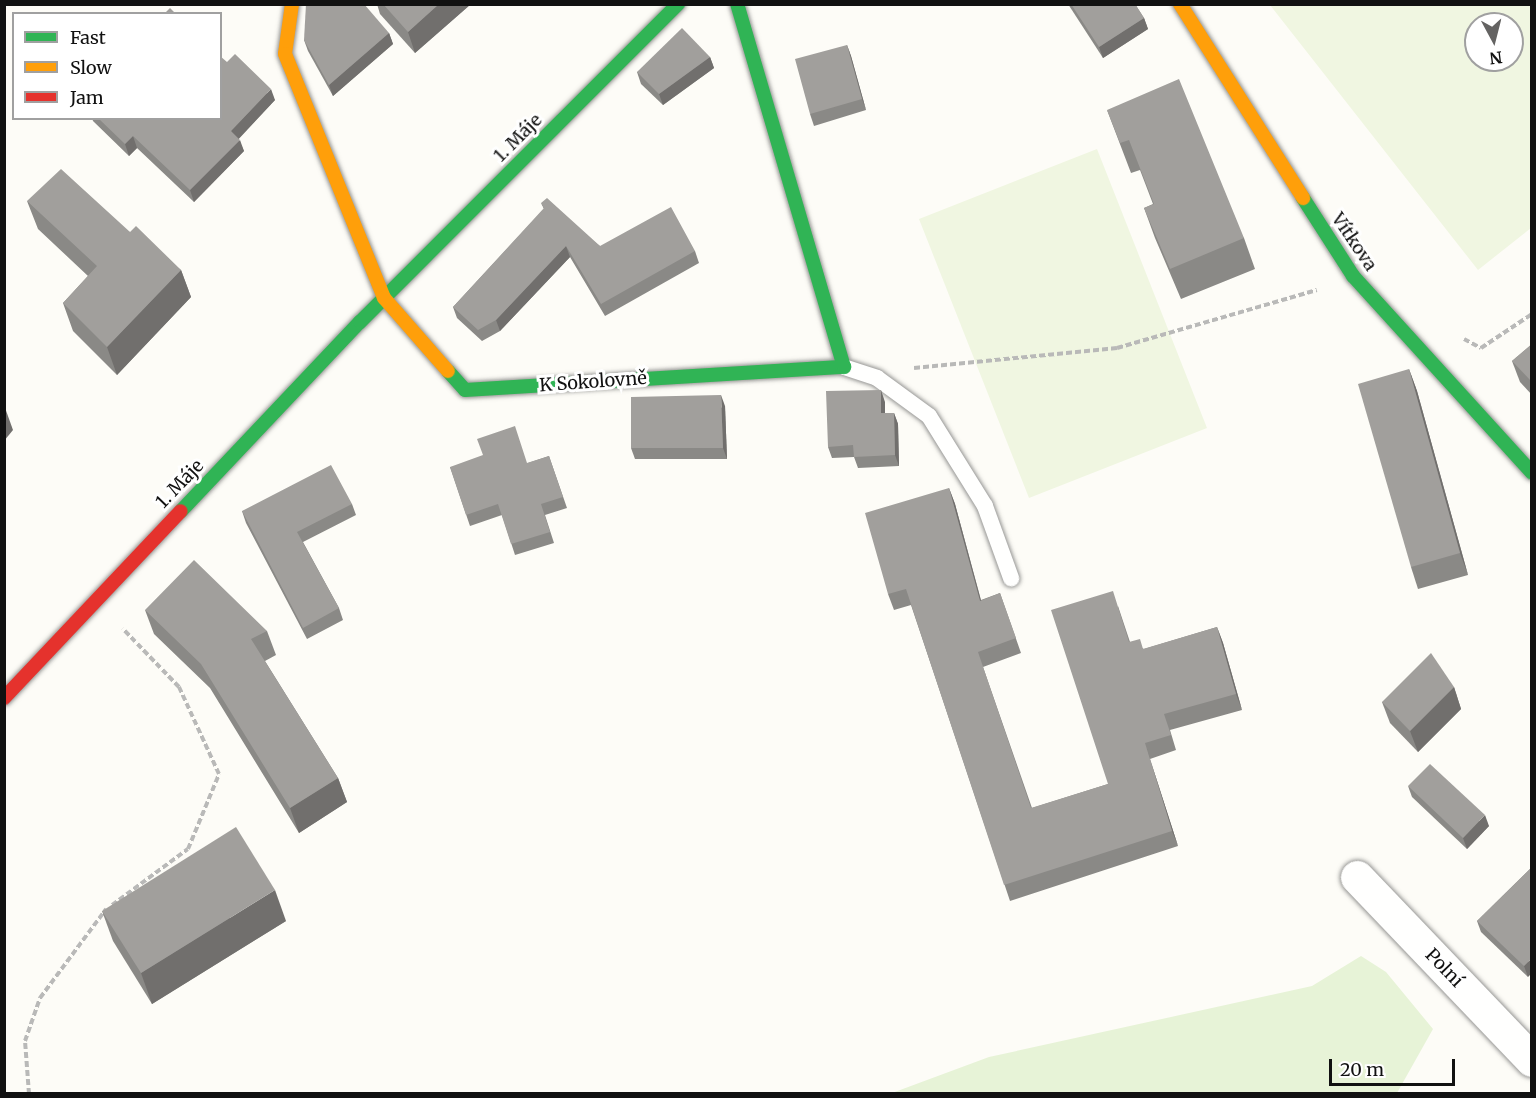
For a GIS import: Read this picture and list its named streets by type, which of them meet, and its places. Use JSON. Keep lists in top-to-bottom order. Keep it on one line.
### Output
{"streets":{"street":["1. Máje","Vítkova","K Sokolovně","Polní"]},"crossings":[["1. Máje","K Sokolovně"]],"legend":["Fast","Slow","Jam"],"scale_bar":"20 m","north":"bottom"}
